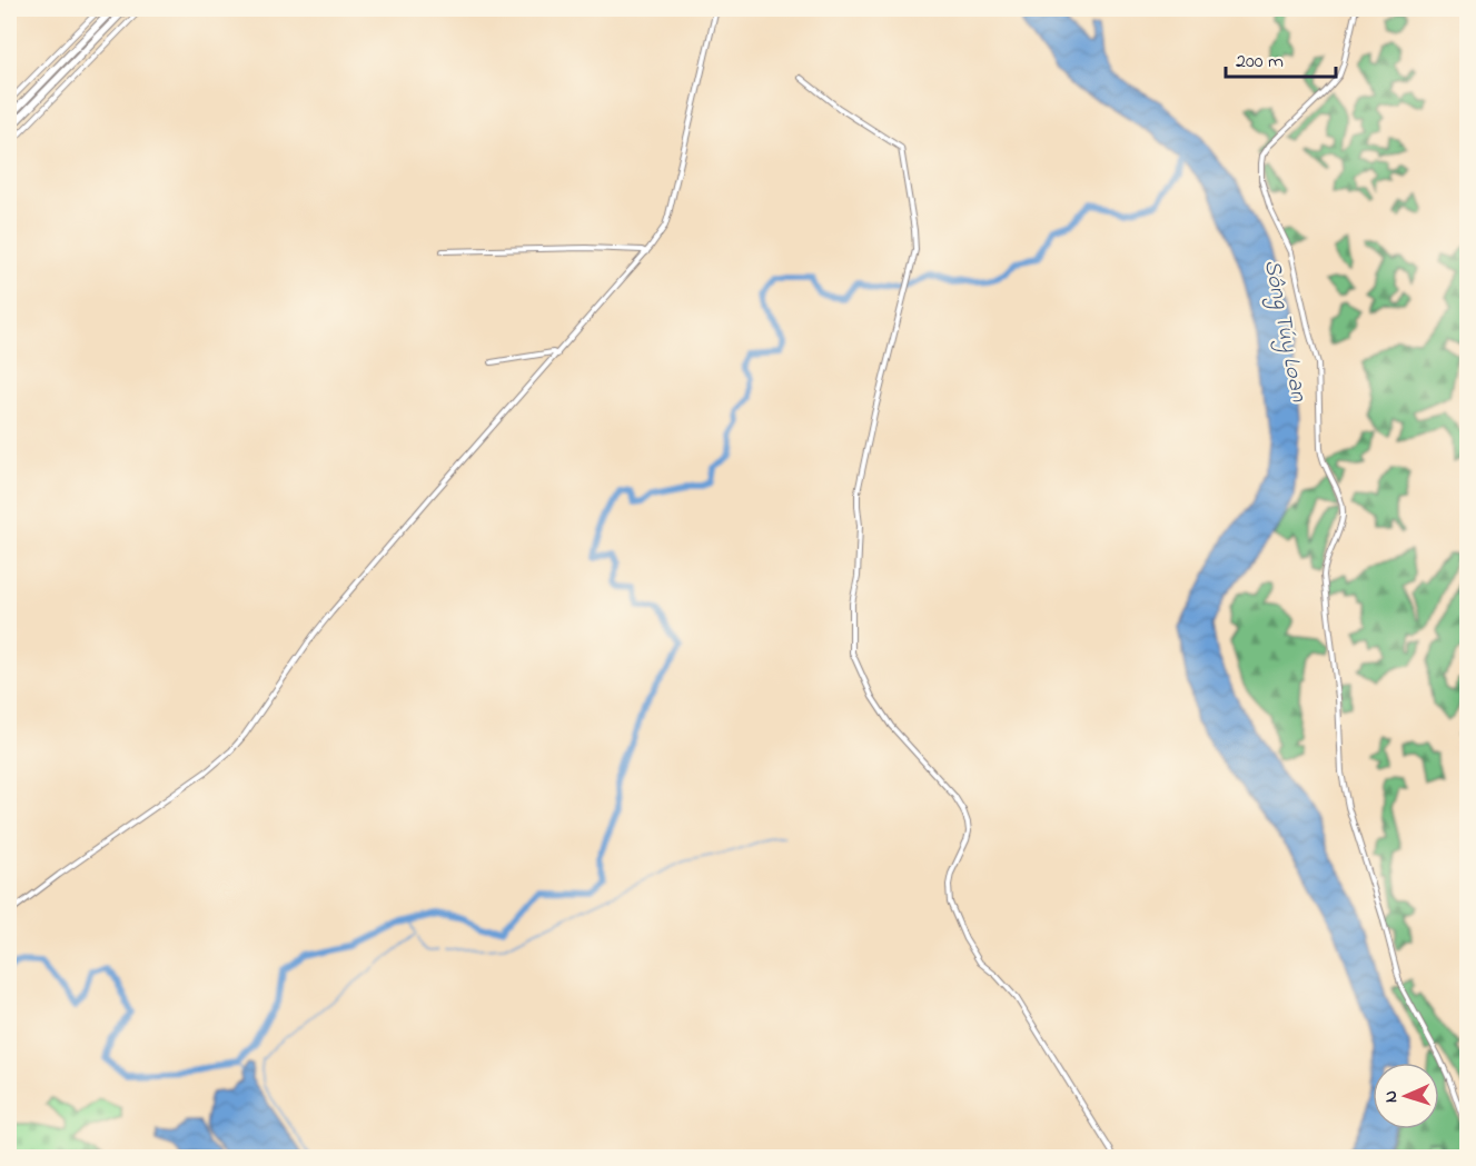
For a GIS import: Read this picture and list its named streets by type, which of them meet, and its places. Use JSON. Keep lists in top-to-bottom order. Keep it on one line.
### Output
{"water":["Sông Túy Loan"],"scale_bar":"200 m","north":"left"}
